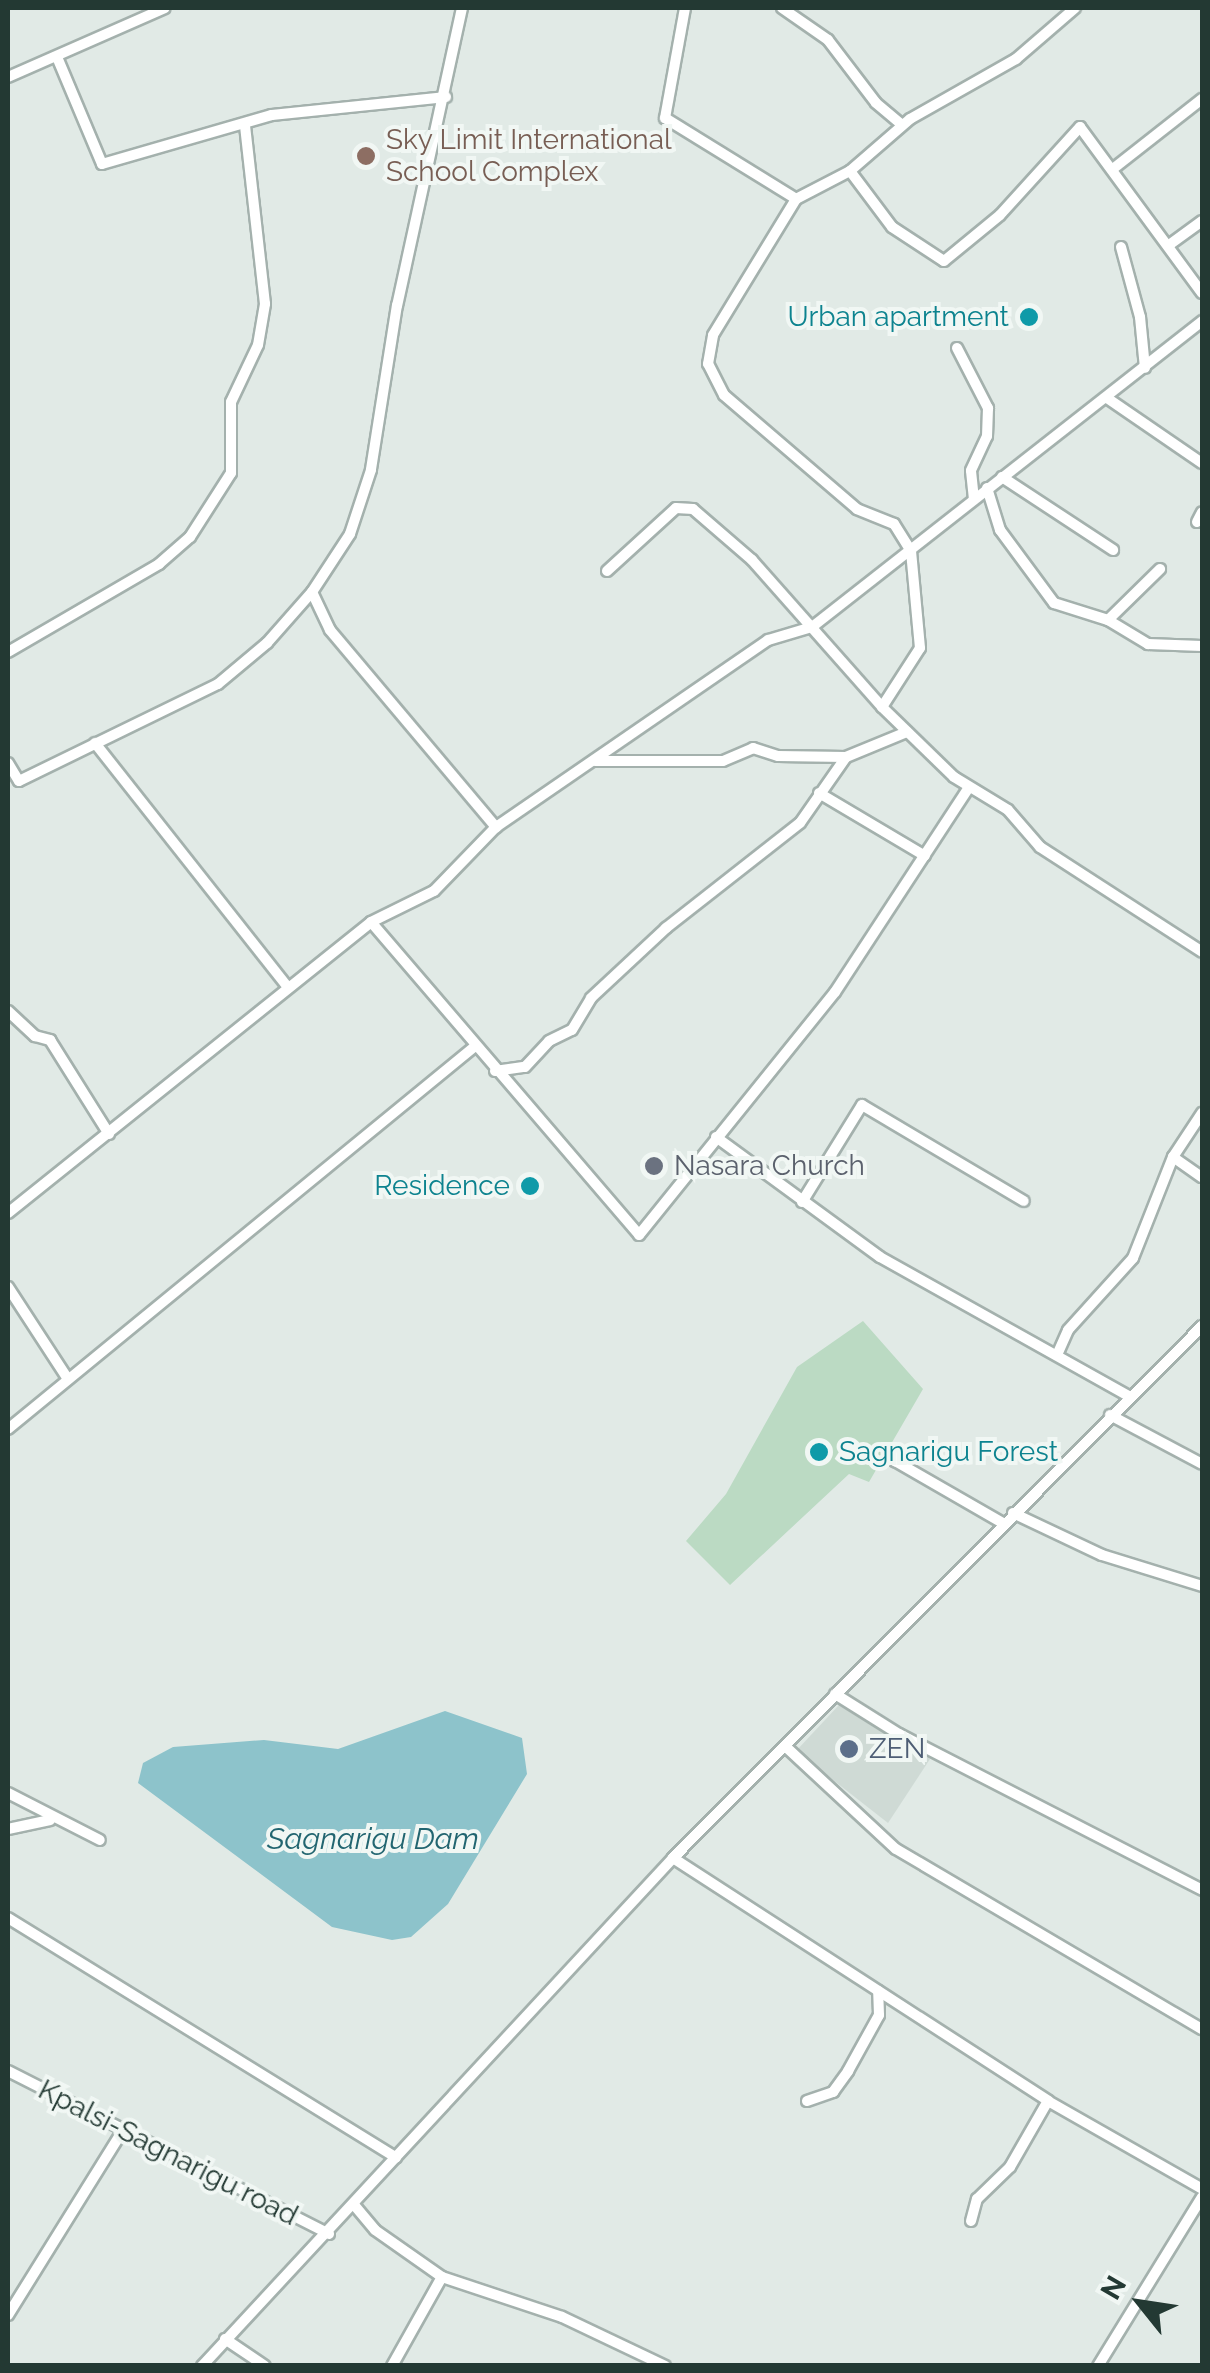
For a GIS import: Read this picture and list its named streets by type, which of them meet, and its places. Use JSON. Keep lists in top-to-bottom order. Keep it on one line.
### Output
{"streets":{"street":["Kpalsi-Sagnarigu road"]},"water":["Sagnarigu Dam"],"places":["Sky Limit International School Complex","Urban apartment","Nasara Church","Residence","Sagnarigu Forest","ZEN"],"north":"top left"}
